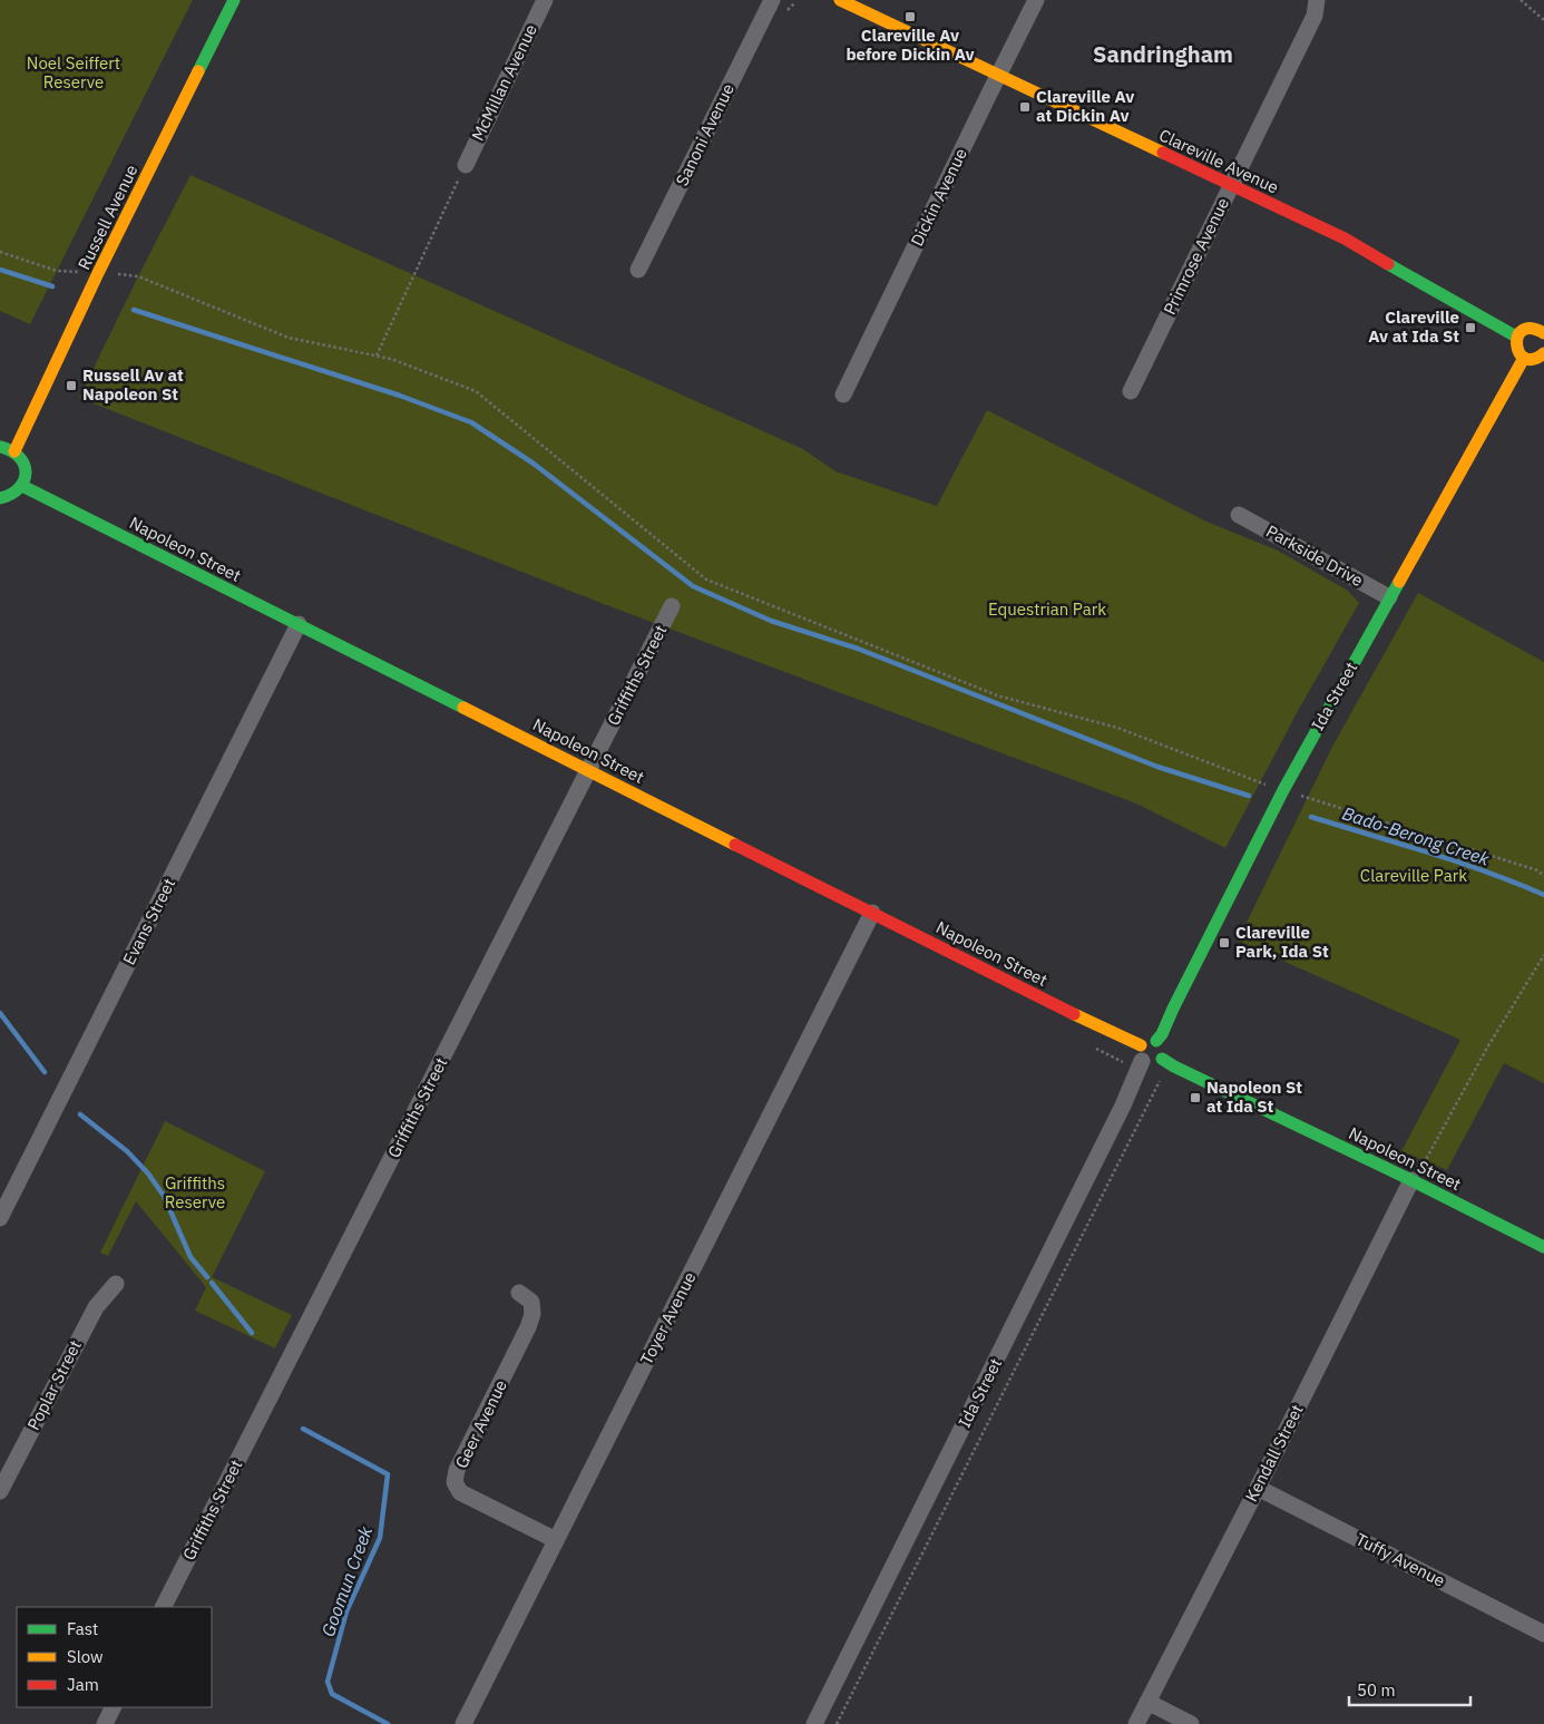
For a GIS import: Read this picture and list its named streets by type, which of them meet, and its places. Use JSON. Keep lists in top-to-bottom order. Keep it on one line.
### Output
{"streets":{"street":["McMillan Avenue","Sanoni Avenue","Clareville Avenue","Dickin Avenue","Russell Avenue","Primrose Avenue","Napoleon Street","Parkside Drive","Griffiths Street","Ida Street","Evans Street","Toyer Avenue","Poplar Street","Geer Avenue","Kendall Street","Tuffy Avenue"]},"crossings":[["Clareville Avenue","Dickin Avenue"],["Clareville Avenue","Primrose Avenue"],["Napoleon Street","Griffiths Street"],["Napoleon Street","Ida Street"],["Napoleon Street","Evans Street"],["Napoleon Street","Toyer Avenue"],["Napoleon Street","Kendall Street"],["Parkside Drive","Ida Street"],["Toyer Avenue","Geer Avenue"],["Kendall Street","Tuffy Avenue"]],"districts":["Sandringham"],"water":["Bado-Berong Creek","Goomun Creek"],"parks":["Noel Seiffert Reserve","Equestrian Park","Clareville Park","Griffiths Reserve"],"places":{"transit":["Clareville Av before Dickin Av","Clareville Av at Dickin Av","Clareville Av at Ida St","Russell Av at Napoleon St","Clareville Park, Ida St","Napoleon St at Ida St"]},"legend":["Fast","Slow","Jam"],"scale_bar":"50 m"}
